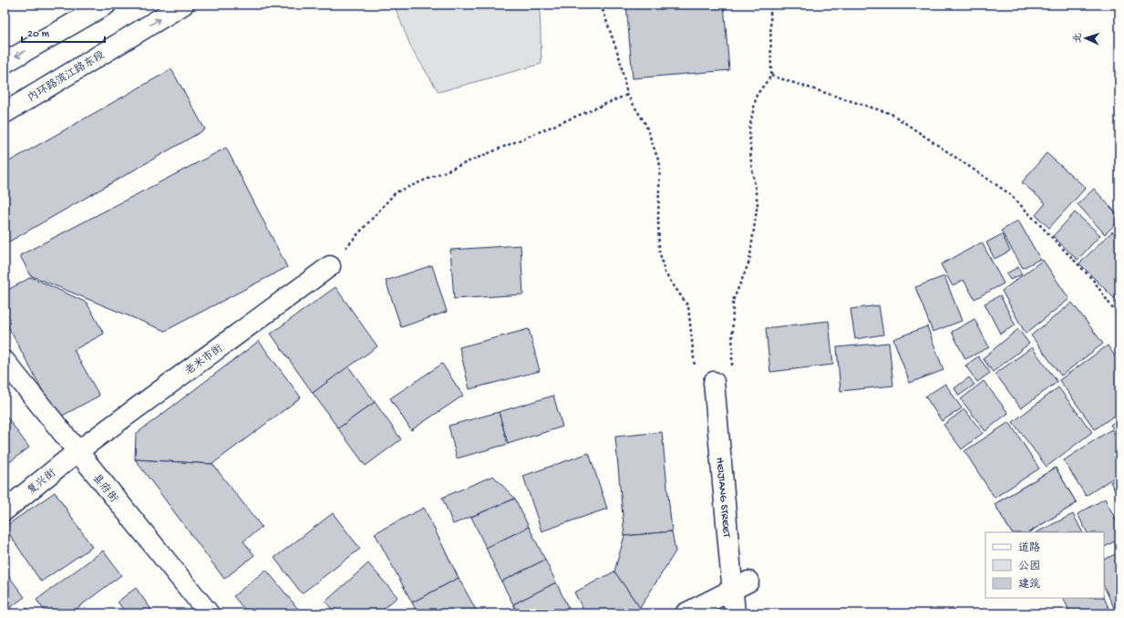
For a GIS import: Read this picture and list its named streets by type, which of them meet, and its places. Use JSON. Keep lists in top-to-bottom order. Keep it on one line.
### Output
{"streets":{"street":["内环路滨江路东段","老米市街","复兴街","县府街","HEIJIANG STREET"]},"crossings":[["老米市街","复兴街"],["老米市街","县府街"],["复兴街","县府街"]],"legend":["道路","公园","建筑"],"scale_bar":"20 m","north":"left"}
